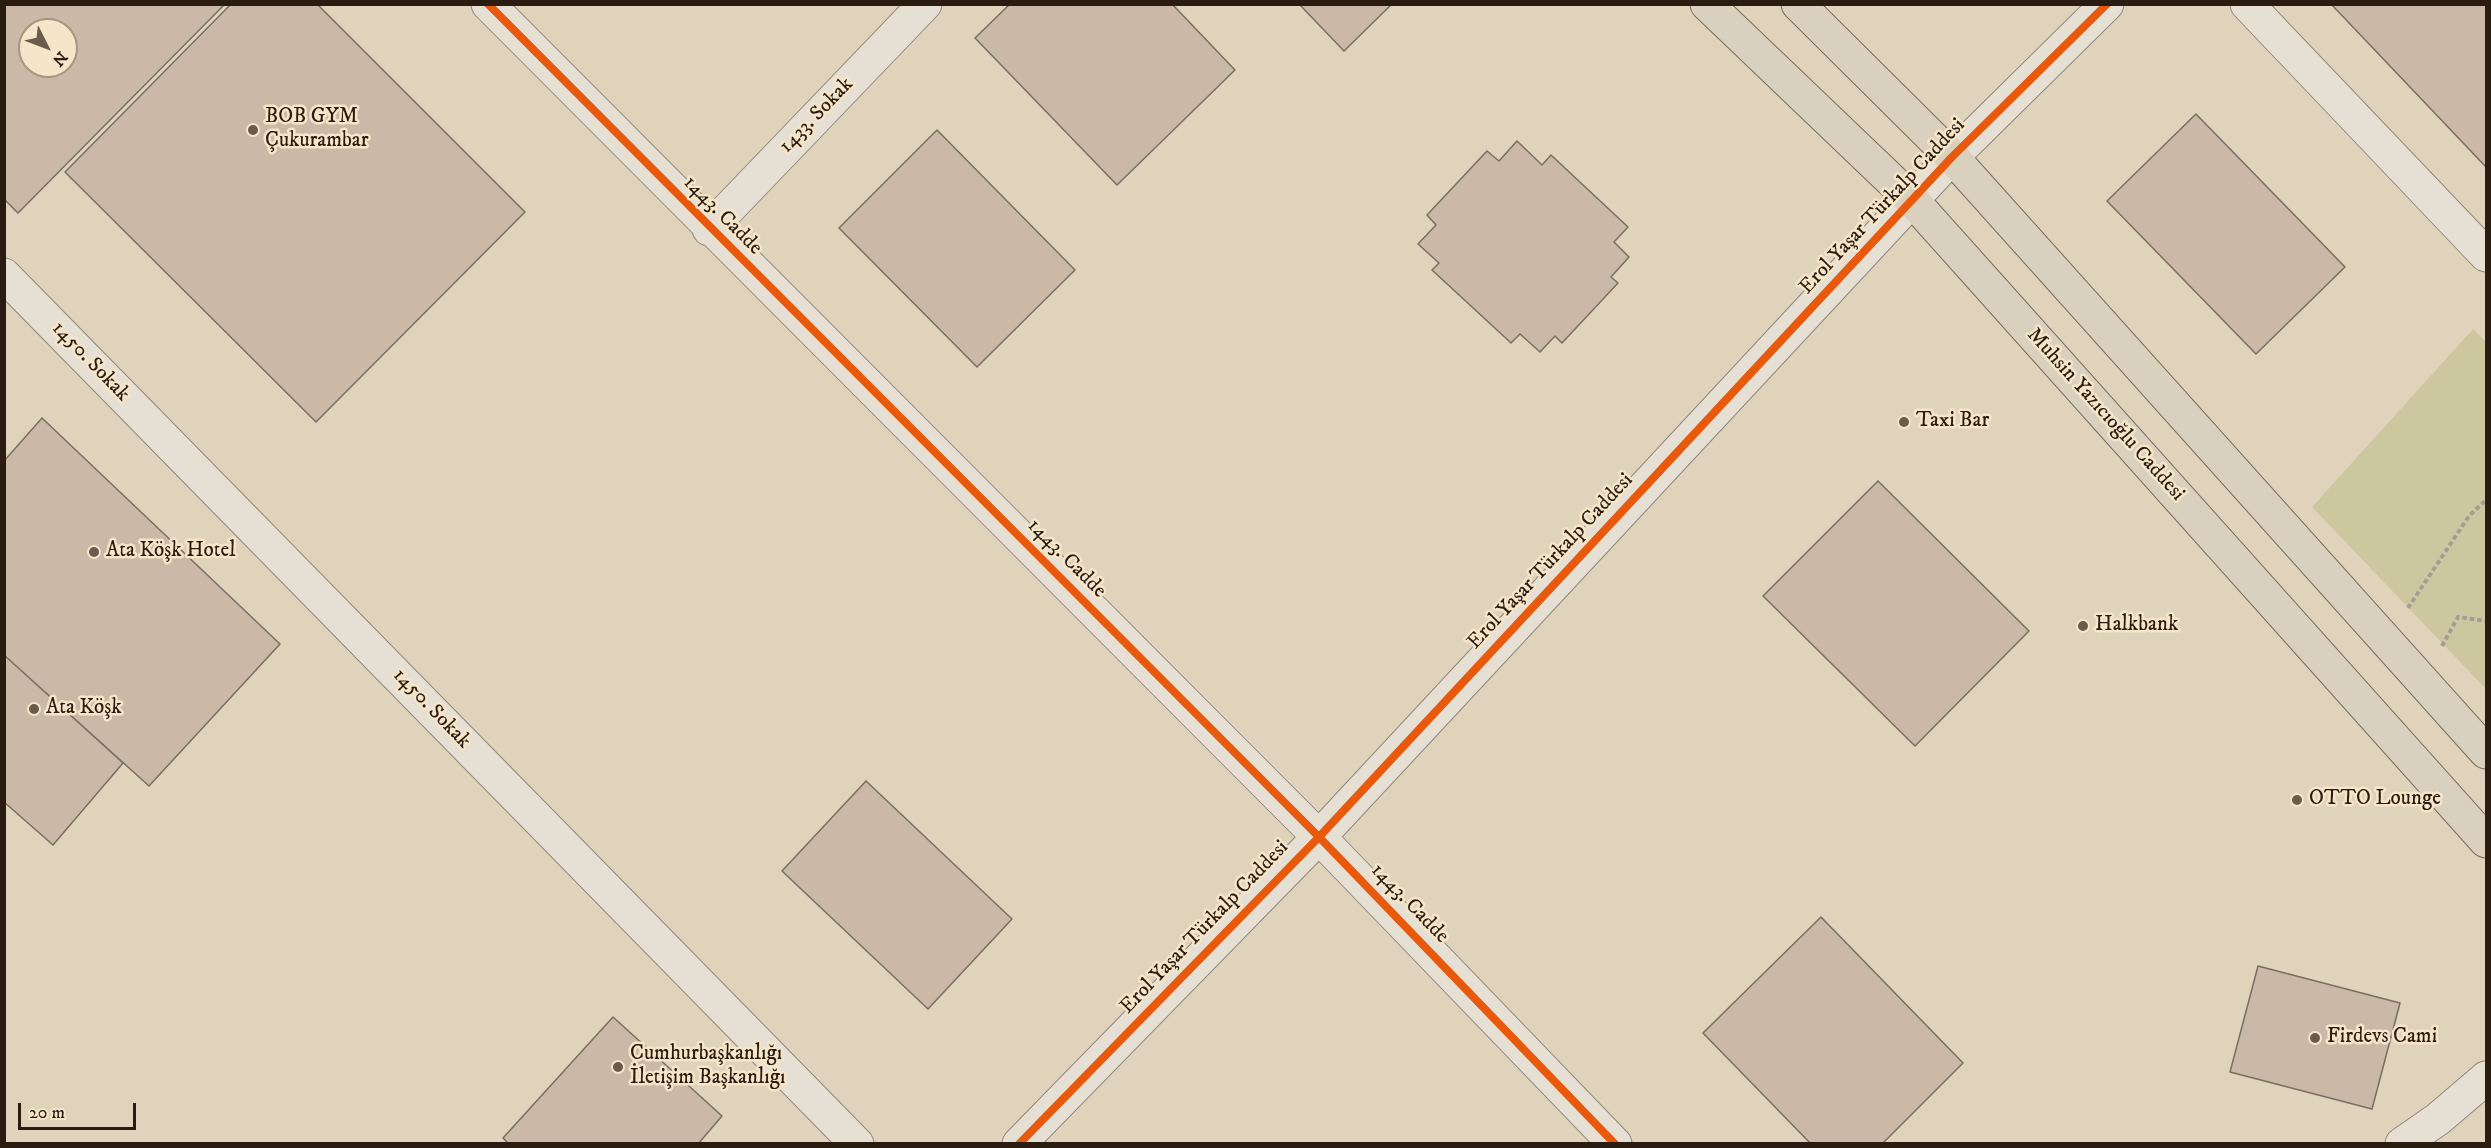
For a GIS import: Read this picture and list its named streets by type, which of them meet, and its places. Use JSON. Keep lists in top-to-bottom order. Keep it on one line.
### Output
{"streets":{"main road":["Muhsin Yazıcıoğlu Caddesi"],"street":["1433. Sokak","Erol Yaşar Türkalp Caddesi","1443. Cadde","1450. Sokak"]},"crossings":[["1433. Sokak","1443. Cadde"],["Erol Yaşar Türkalp Caddesi","1443. Cadde"],["Erol Yaşar Türkalp Caddesi","Muhsin Yazıcıoğlu Caddesi"]],"places":["BOB GYM Çukurambar","Taxi Bar","Ata Köşk Hotel","Halkbank","Ata Köşk","OTTO Lounge","Firdevs Cami","Cumhurbaşkanlığı İletişim Başkanlığı"],"scale_bar":"20 m","north":"bottom right"}
